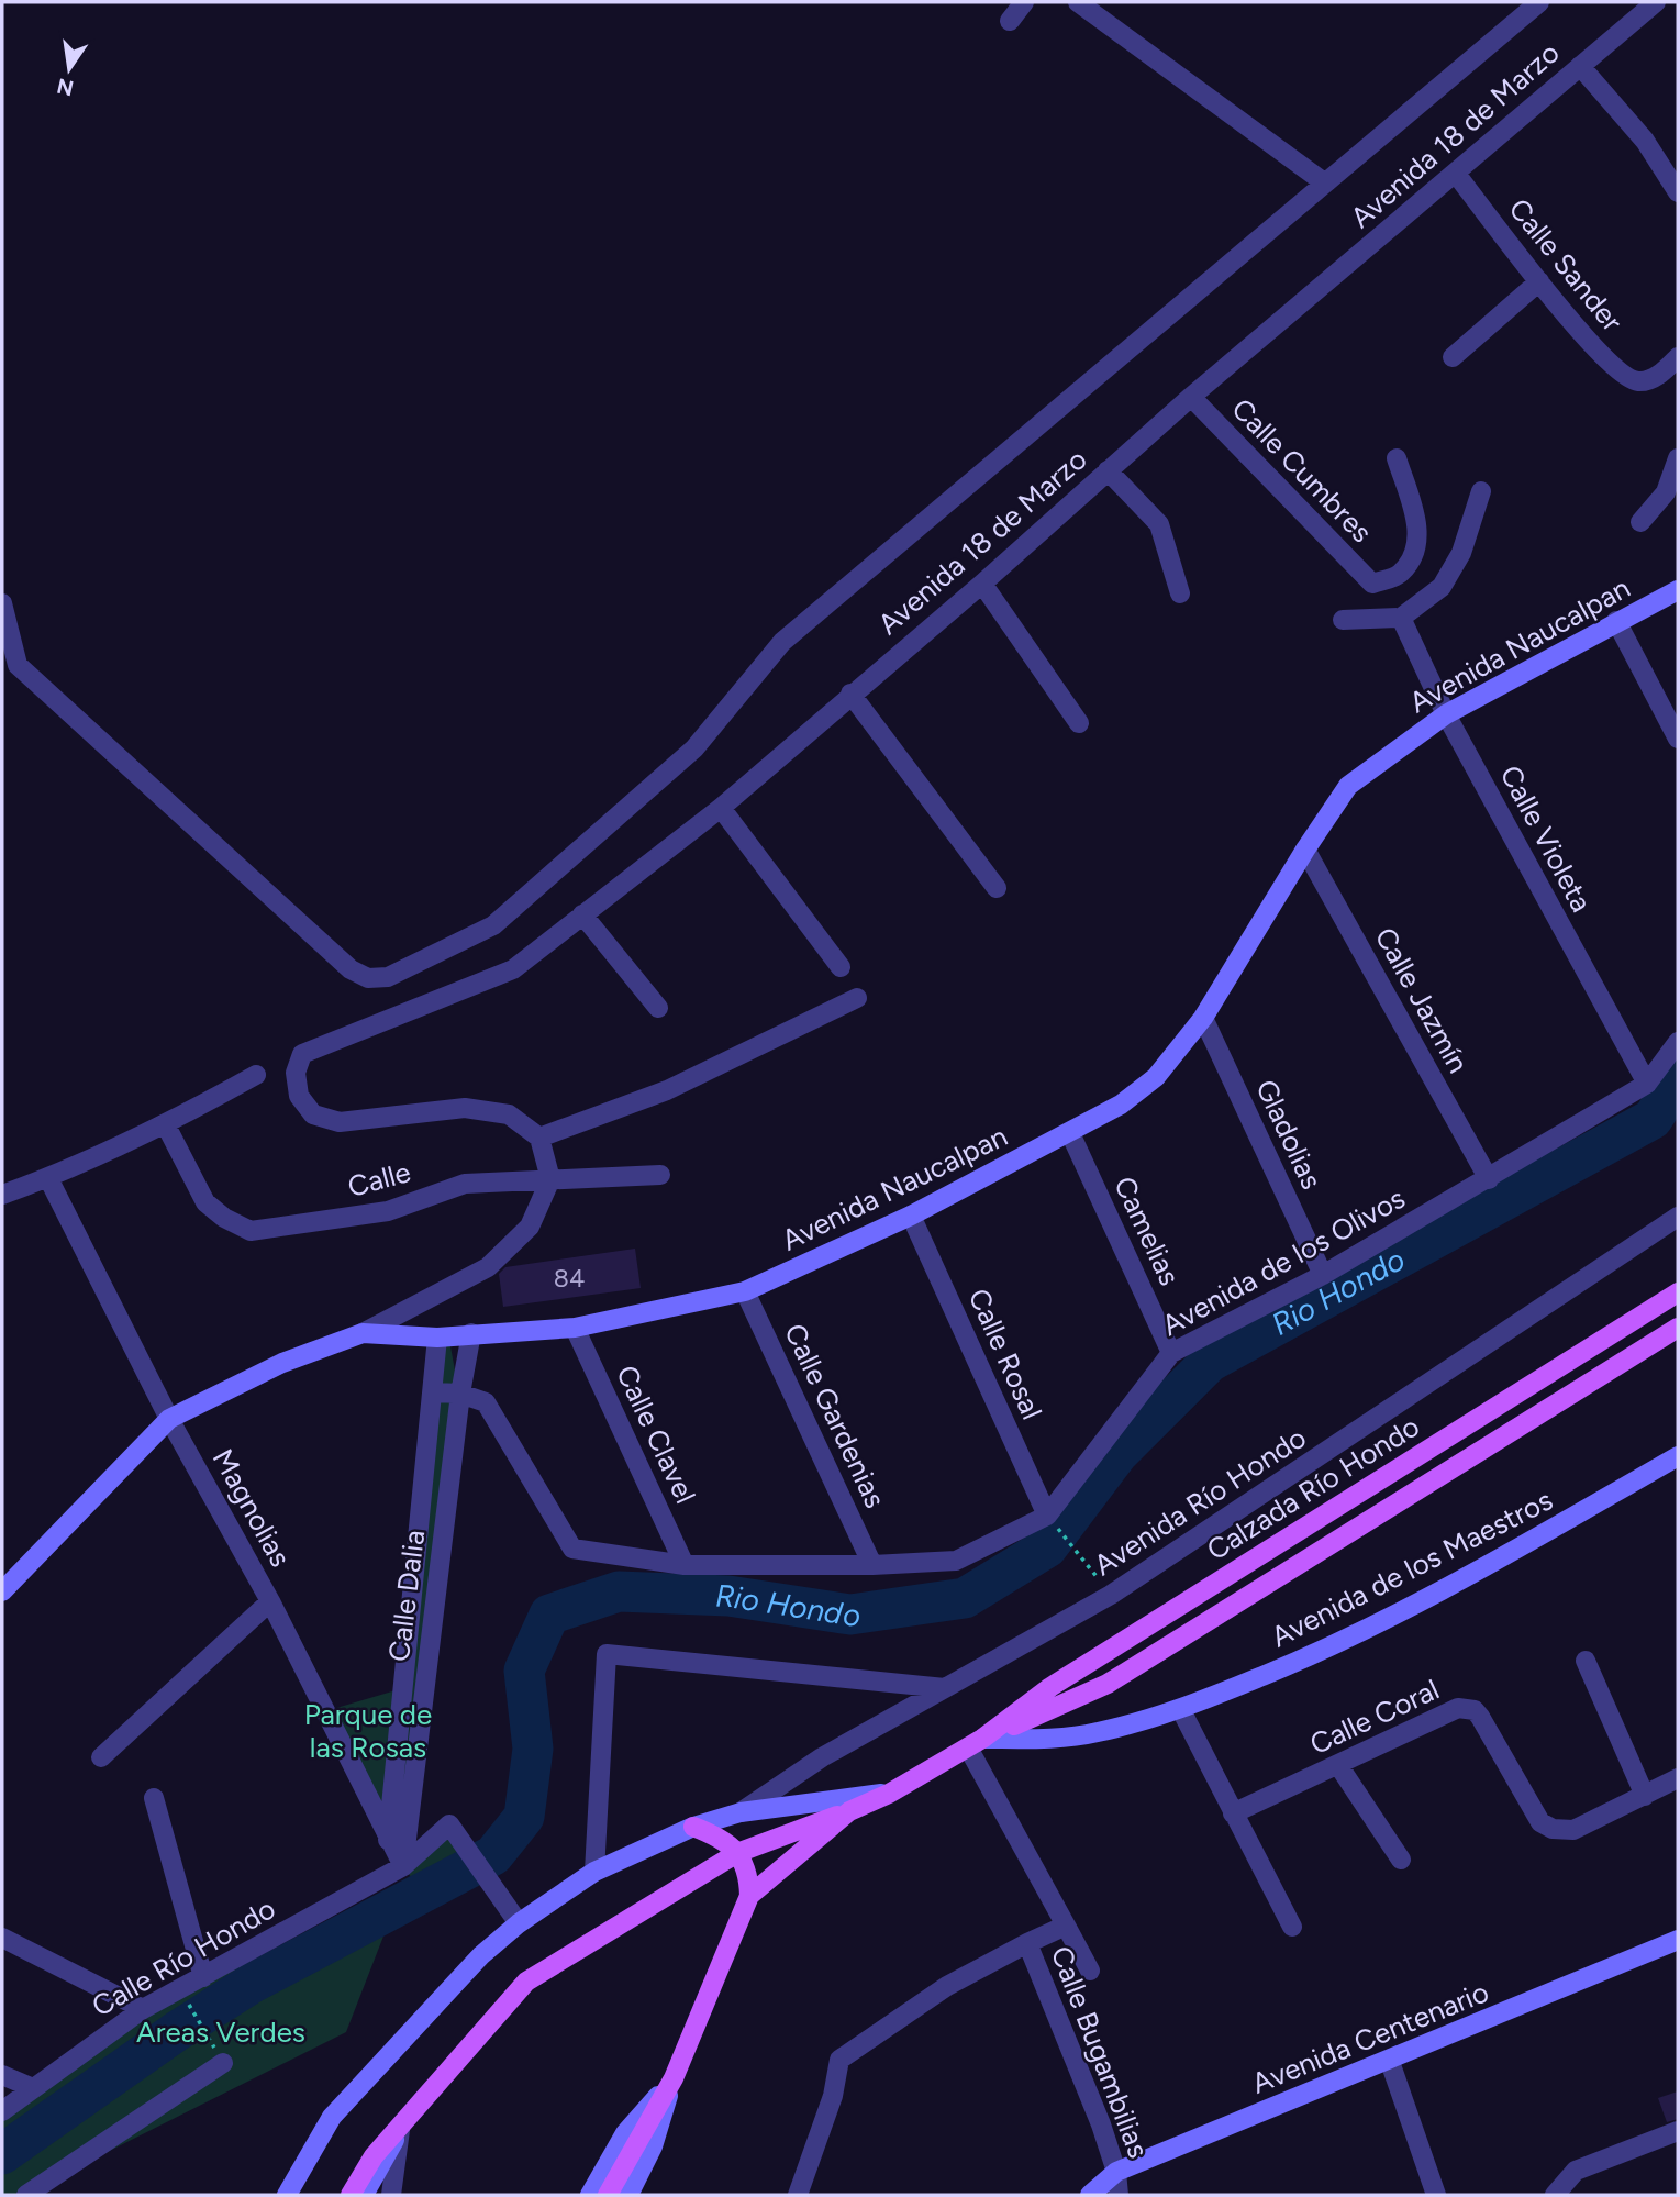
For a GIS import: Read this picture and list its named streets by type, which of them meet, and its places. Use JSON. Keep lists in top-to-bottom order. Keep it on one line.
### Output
{"streets":{"main road":["Avenida Naucalpan","Calzada Río Hondo","Avenida de los Maestros","Avenida Centenario"],"street":["Avenida 18 de Marzo","Calle Sander","Calle Cumbres","Calle Violeta","Calle Jazmín","Gladolias","Calle","Camelias","Avenida de los Olivos","Calle Rosal","Calle Gardenias","Calle Clavel","Avenida Río Hondo","Magnolias","Calle Dalia","Calle Coral","Calle Río Hondo","Calle Bugambilias"]},"crossings":[["Avenida 18 de Marzo","Calle Sander"],["Avenida 18 de Marzo","Calle Cumbres"],["Avenida Naucalpan","Calle Violeta"],["Avenida Naucalpan","Calle Jazmín"],["Avenida Naucalpan","Gladolias"],["Avenida Naucalpan","Camelias"],["Avenida Naucalpan","Calle Rosal"],["Avenida Naucalpan","Calle Gardenias"],["Avenida Naucalpan","Calle Clavel"],["Avenida Naucalpan","Magnolias"],["Avenida Naucalpan","Calle Dalia"],["Calle Violeta","Avenida de los Olivos"],["Calle Jazmín","Avenida de los Olivos"],["Gladolias","Avenida de los Olivos"],["Camelias","Avenida de los Olivos"],["Avenida de los Olivos","Calle Rosal"],["Avenida de los Olivos","Calle Gardenias"],["Avenida de los Olivos","Calle Clavel"],["Avenida de los Olivos","Calle Dalia"],["Calzada Río Hondo","Avenida de los Maestros"],["Calzada Río Hondo","Calle Bugambilias"],["Magnolias","Calle Dalia"],["Magnolias","Calle Río Hondo"],["Avenida de los Maestros","Calle Bugambilias"],["Calle Dalia","Calle Río Hondo"],["Avenida Centenario","Calle Bugambilias"]],"water":["Rio Hondo"],"parks":["Parque de las Rosas","Areas Verdes"],"house_numbers":["84"],"north":"bottom"}
